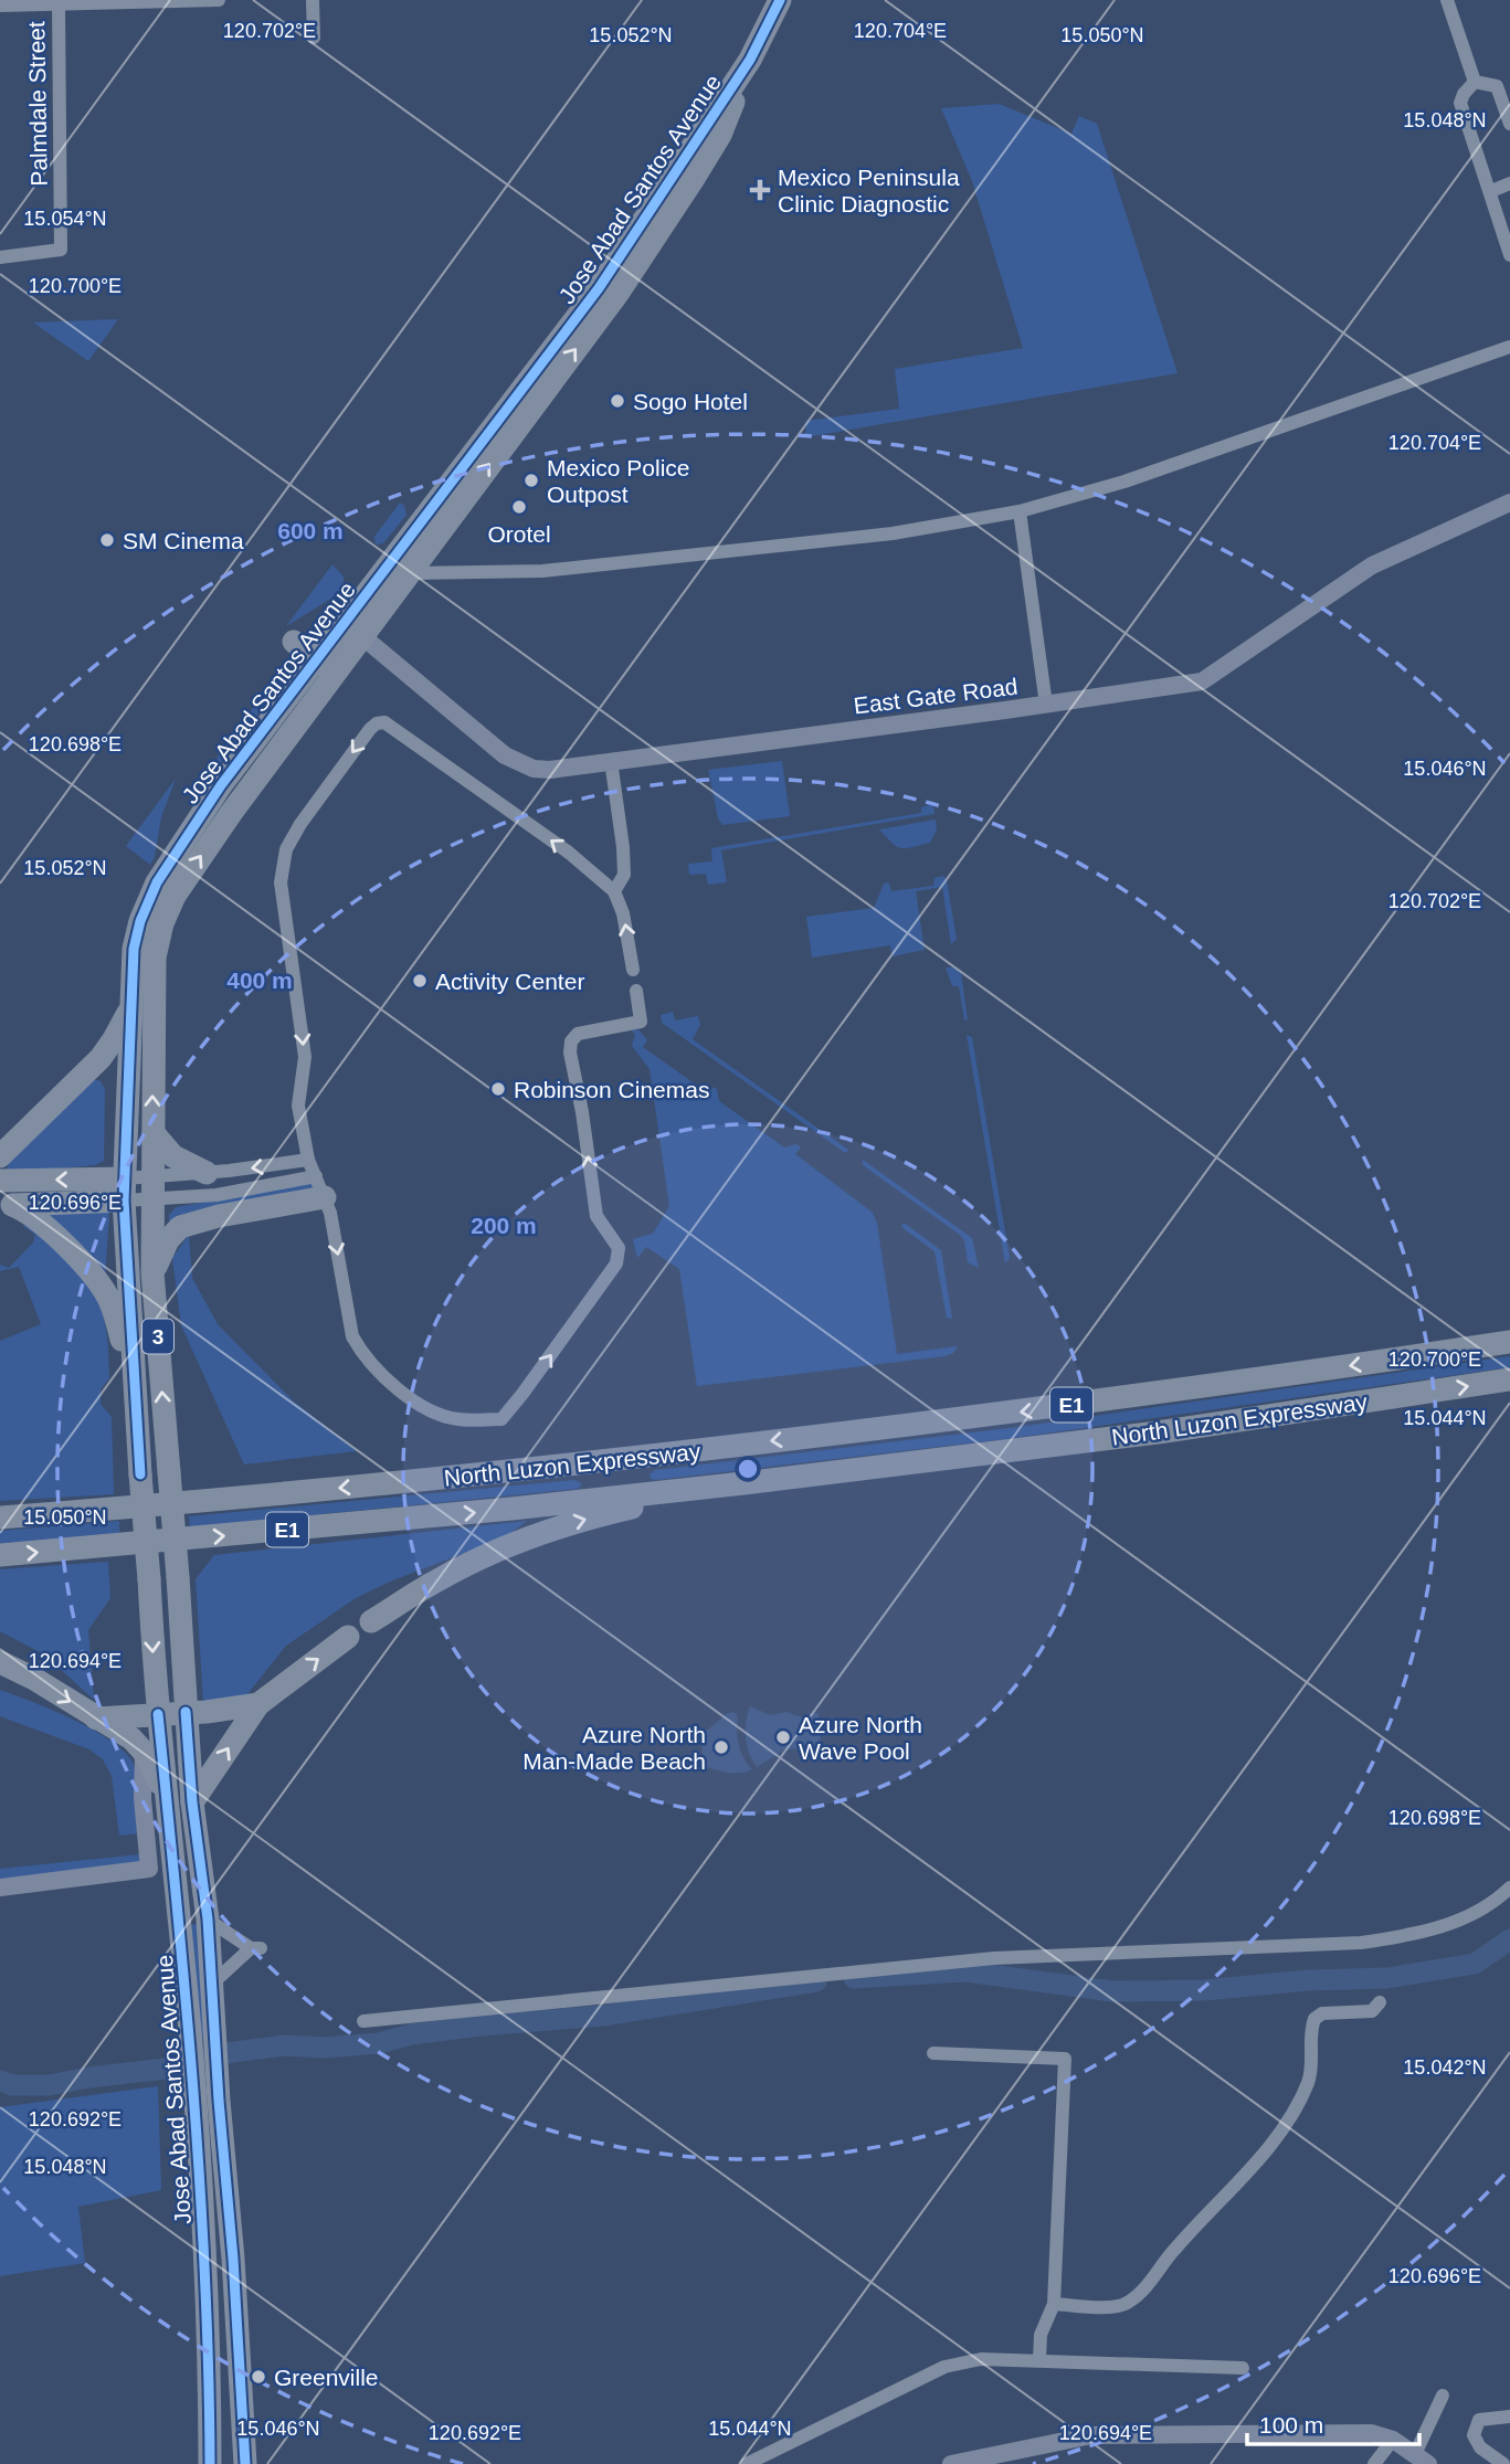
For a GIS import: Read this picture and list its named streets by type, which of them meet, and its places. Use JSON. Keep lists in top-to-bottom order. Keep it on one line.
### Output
{"streets":{"highway":["Jose Abad Santos Avenue","3","E1","North Luzon Expressway"],"street":["Palmdale Street","East Gate Road"]},"crossings":[["Jose Abad Santos Avenue","East Gate Road"]],"places":{"health":["Mexico Peninsula Clinic Diagnostic"],"other":["Sogo Hotel","Mexico Police Outpost","Orotel","SM Cinema","Activity Center","Robinson Cinemas","Azure North Wave Pool","Azure North Man-Made Beach","Greenville"]},"scale_bar":"100 m","coordinates":["120.702°E","120.704°E","15.052°N","15.050°N","15.048°N","15.054°N","120.700°E","120.698°E","15.046°N","120.696°E","15.044°N","120.694°E","15.042°N","120.692°E"],"rings":["600 m","400 m","200 m"]}
